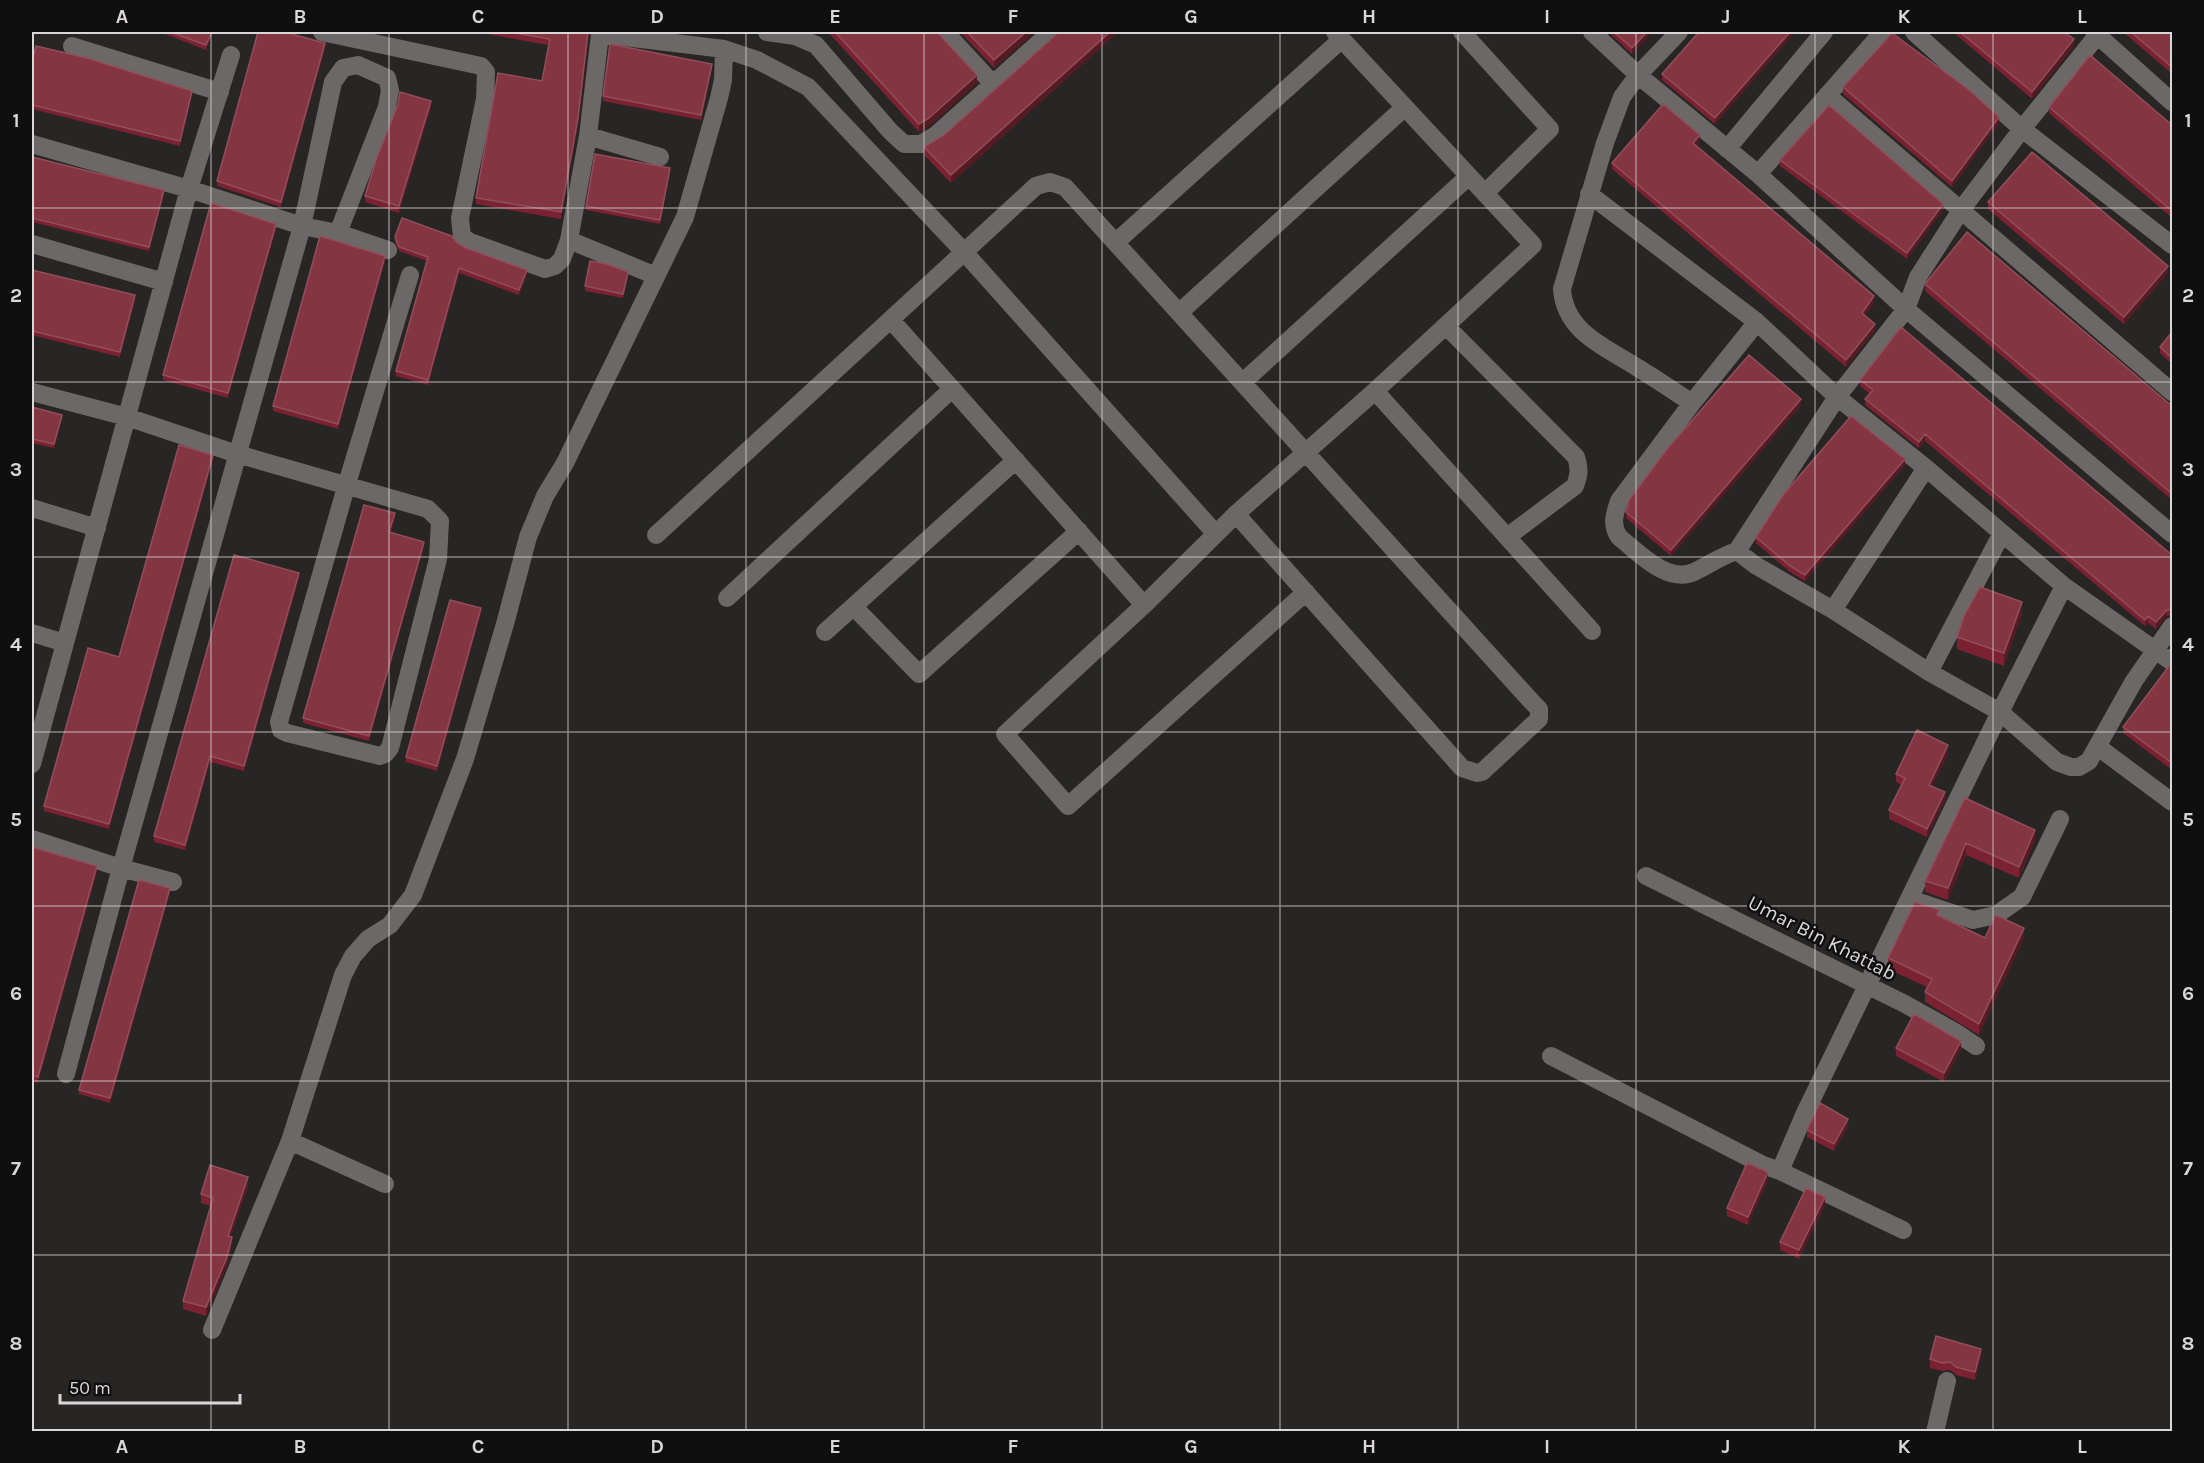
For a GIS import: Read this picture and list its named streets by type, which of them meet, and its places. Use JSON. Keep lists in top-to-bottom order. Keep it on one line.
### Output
{"streets":{"street":["Umar Bin Khattab"]},"scale_bar":"50 m","grid":{"columns":["A","B","C","D","E","F","G","H","I","J","K","L"],"rows":["1","2","3","4","5","6","7","8"]}}
